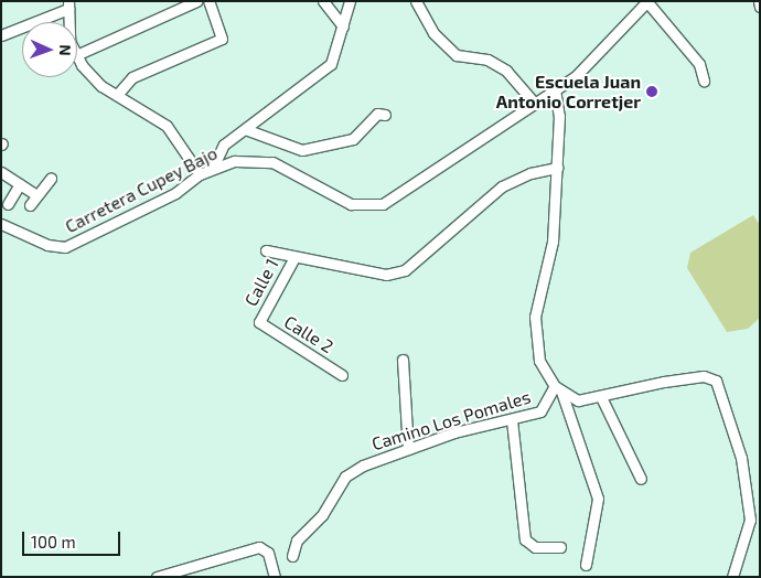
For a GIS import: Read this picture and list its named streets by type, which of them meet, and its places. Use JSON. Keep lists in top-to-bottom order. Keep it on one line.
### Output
{"streets":{"street":["Carretera Cupey Bajo","Calle 1","Calle 2","Camino Los Pomales"]},"crossings":[["Calle 1","Calle 2"]],"places":["Escuela Juan Antonio Corretjer"],"scale_bar":"100 m","north":"right"}
